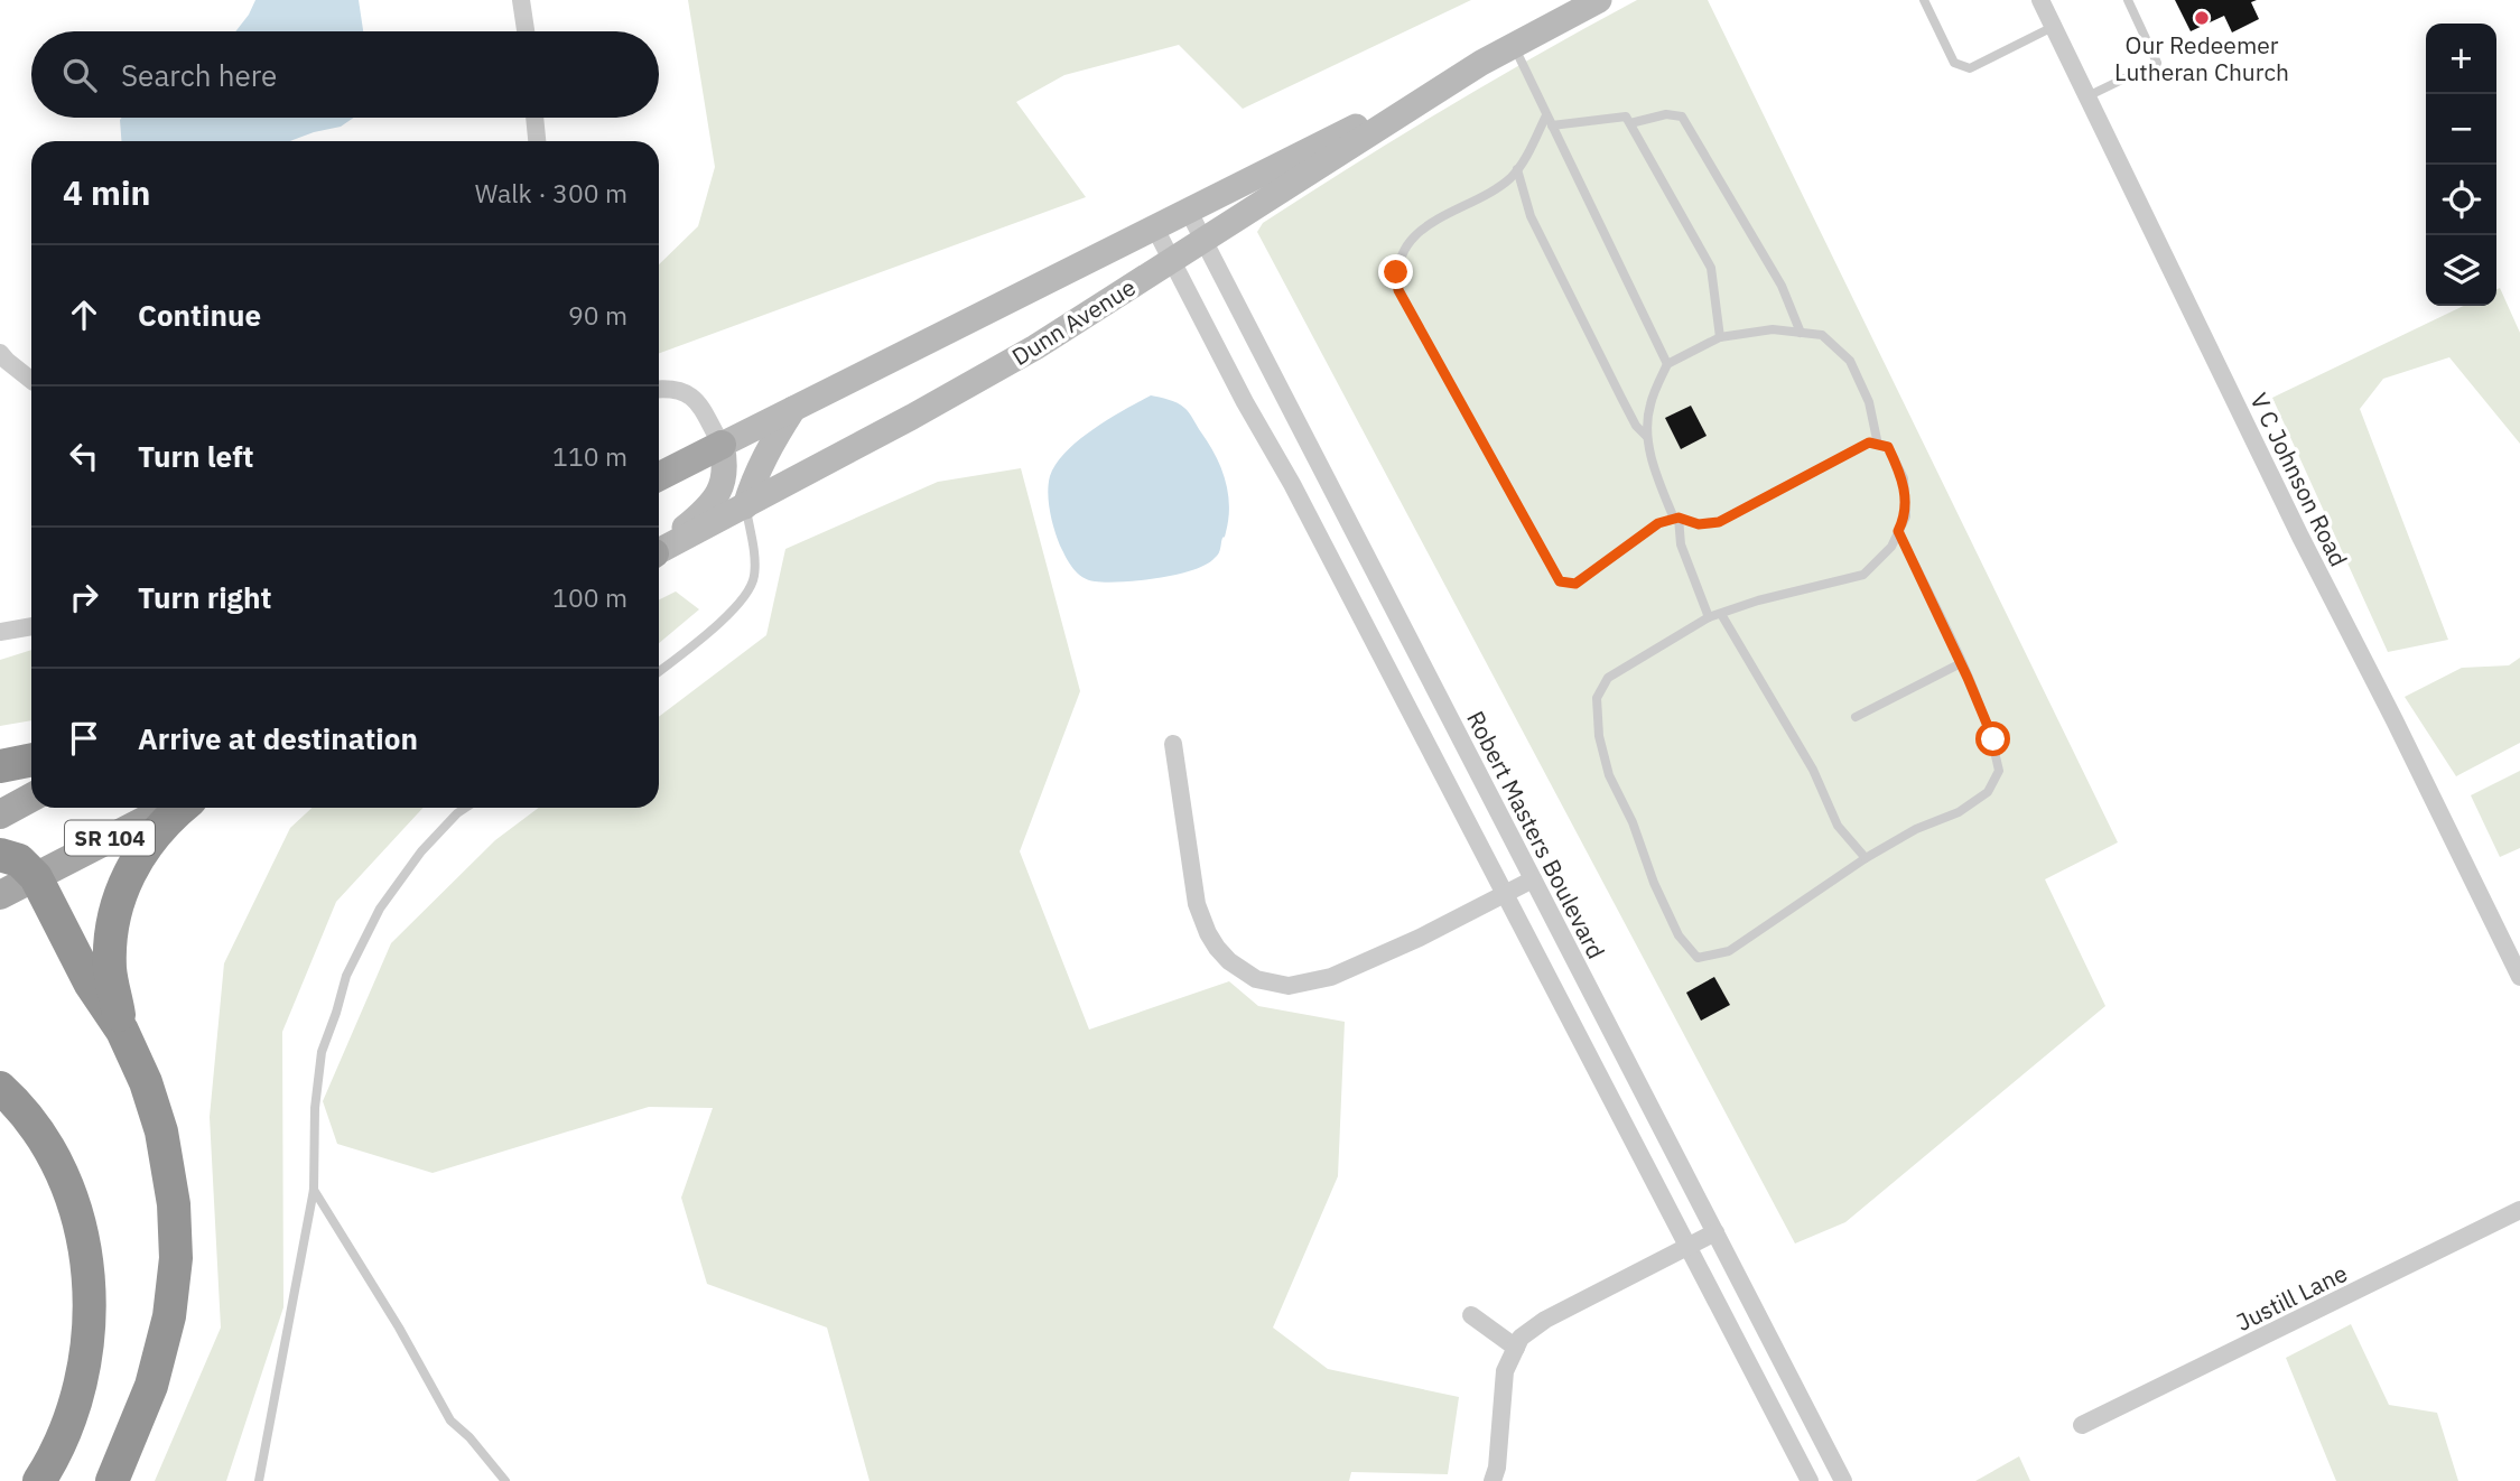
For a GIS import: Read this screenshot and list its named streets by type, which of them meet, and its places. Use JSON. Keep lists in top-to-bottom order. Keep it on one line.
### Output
{"streets":{"main road":["Dunn Avenue","SR 104"],"street":["V C Johnson Road","Robert Masters Boulevard","Justill Lane"]},"crossings":[["Dunn Avenue","Robert Masters Boulevard"]],"places":["Our Redeemer Lutheran Church"],"page":{"map_buttons":["+","−"],"search":"Search here","heading":["4 min","Walk · 300 m"],"list":[["Continue","90 m"],["Turn left","110 m"],["Turn right","100 m"],"Arrive at destination"]}}
